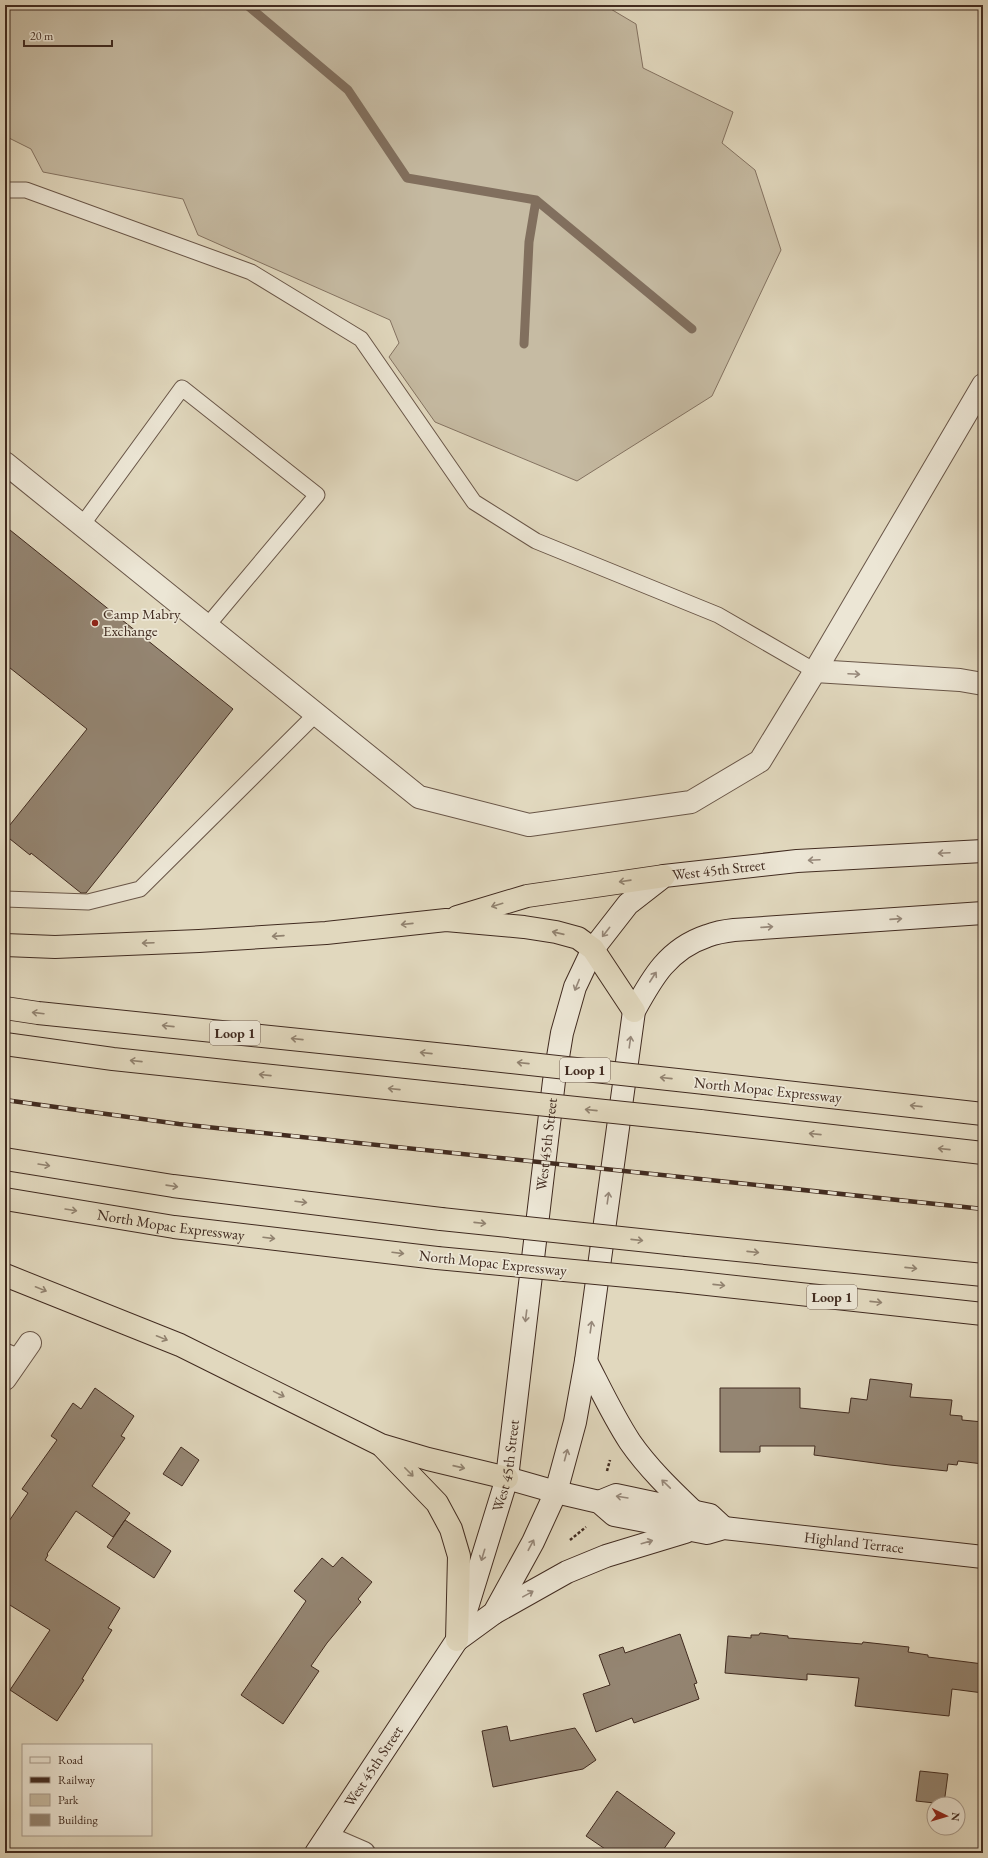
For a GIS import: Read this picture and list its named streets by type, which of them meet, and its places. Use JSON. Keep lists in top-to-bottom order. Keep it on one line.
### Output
{"streets":{"highway":["Loop 1","North Mopac Expressway"],"main road":["West 45th Street","Highland Terrace"]},"crossings":[["West 45th Street","Highland Terrace"]],"places":["Camp Mabry Exchange"],"legend":["Road","Railway","Park","Building"],"scale_bar":"20 m","north":"right"}
